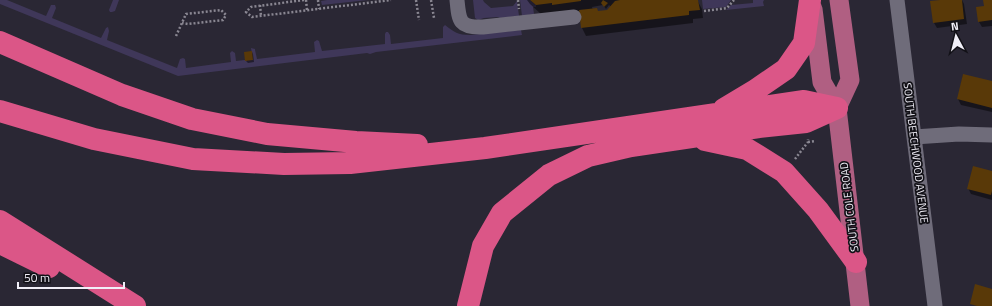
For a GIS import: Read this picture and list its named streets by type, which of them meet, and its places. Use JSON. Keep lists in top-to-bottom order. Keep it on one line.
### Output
{"streets":{"main road":["SOUTH COLE ROAD"],"street":["SOUTH BEECHWOOD AVENUE"]},"scale_bar":"50 m","north":"top"}
